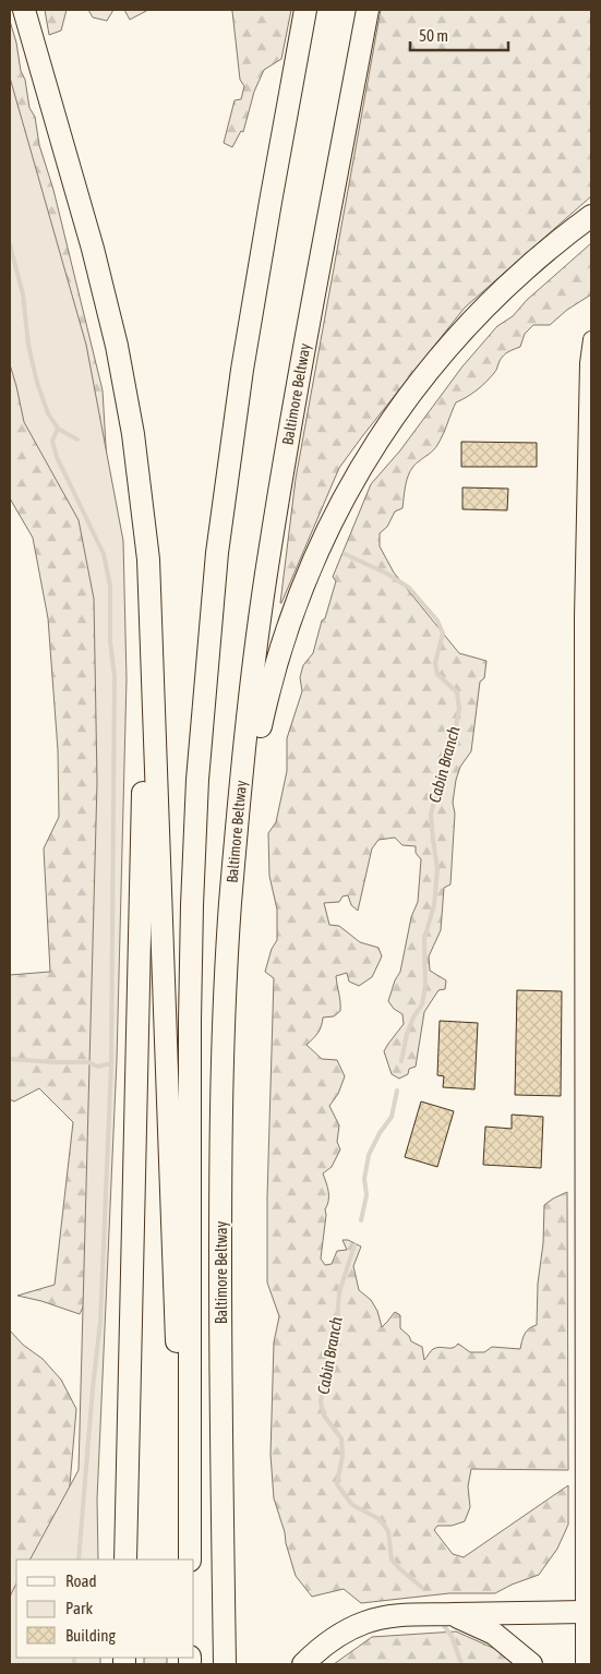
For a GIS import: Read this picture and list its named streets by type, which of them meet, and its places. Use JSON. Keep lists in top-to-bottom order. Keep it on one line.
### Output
{"streets":{"highway":["Baltimore Beltway"]},"water":["Cabin Branch"],"legend":["Road","Park","Building"],"scale_bar":"50 m"}
